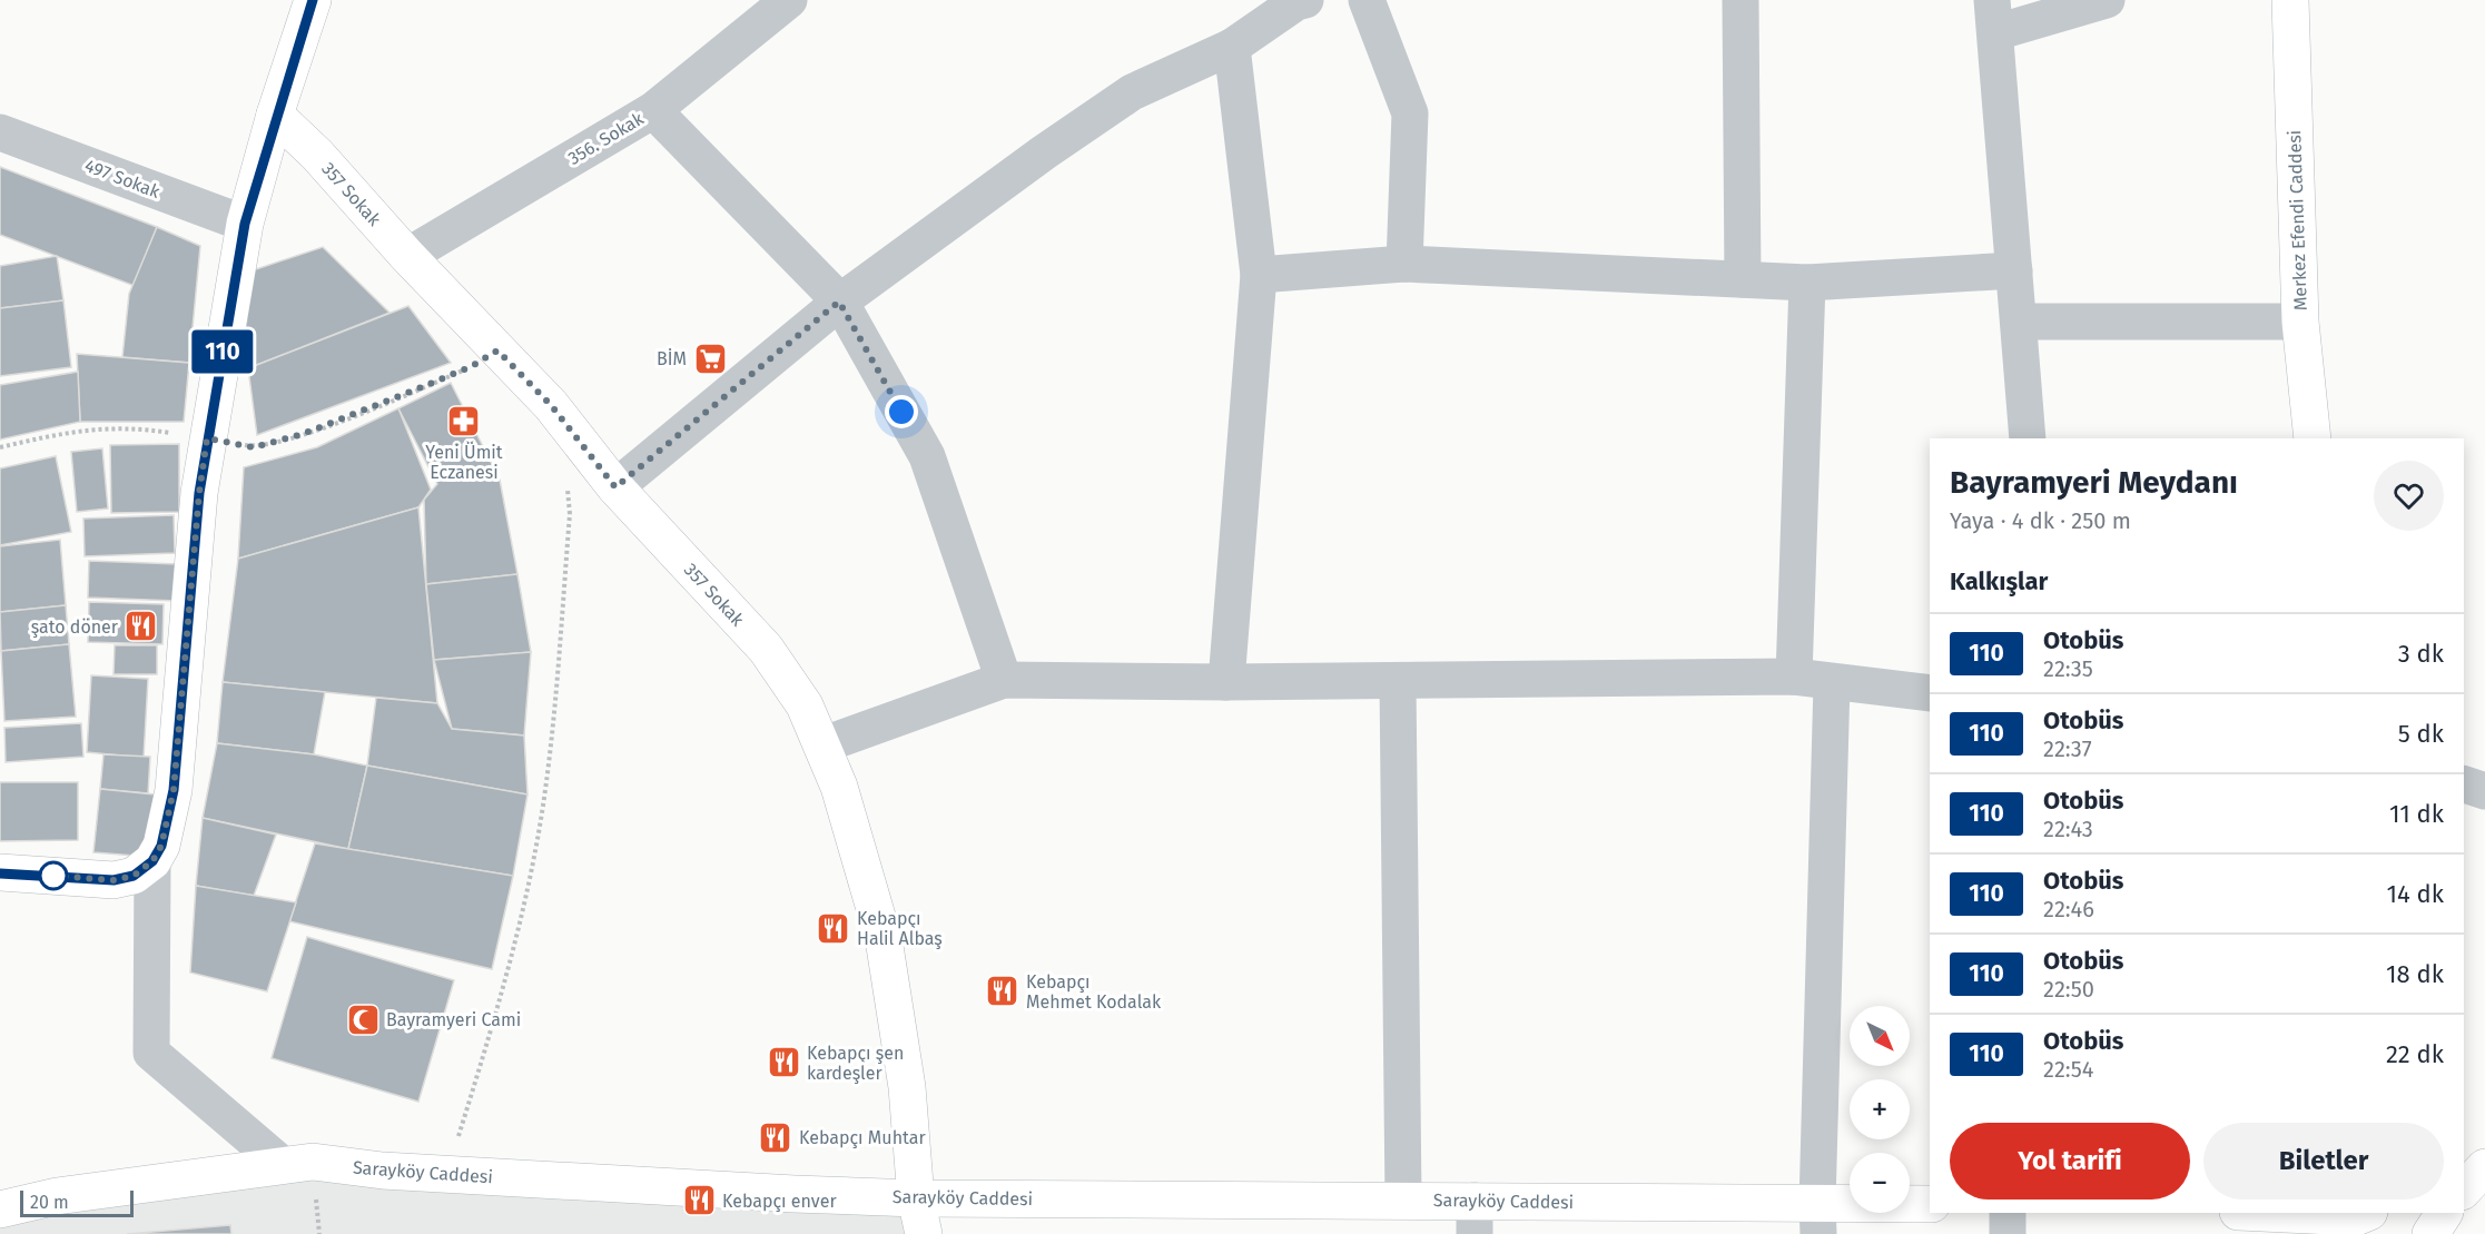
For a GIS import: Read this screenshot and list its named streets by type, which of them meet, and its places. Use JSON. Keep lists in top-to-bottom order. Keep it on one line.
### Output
{"streets":{"street":["356. Sokak","497 Sokak","357 Sokak","Merkez Efendi Caddesi","Sarayköy Caddesi"]},"crossings":[["356. Sokak","357 Sokak"],["357 Sokak","Sarayköy Caddesi"]],"places":{"supermarket":["BİM"],"pharmacy":["Yeni Ümit Eczanesi"],"restaurant":["şato döner","Kebapçı Halil Albaş","Kebapçı Mehmet Kodalak","Kebapçı şen kardeşler","Kebapçı Muhtar","Kebapçı enver"],"mosque":["Bayramyeri Cami"]},"lines":["bus line 110"],"scale_bar":"20 m","north":"bottom right","page":{"on_map":"110","heading":[["Bayramyeri Meydanı","Yaya · 4 dk · 250 m"],"Kalkışlar"],"list":[{"mark":"110","name":"Otobüs","note":"22:35","value":"3 dk"},{"mark":"110","name":"Otobüs","note":"22:37","value":"5 dk"},{"mark":"110","name":"Otobüs","note":"22:43","value":"11 dk"},{"mark":"110","name":"Otobüs","note":"22:46","value":"14 dk"},{"mark":"110","name":"Otobüs","note":"22:50","value":"18 dk"},{"mark":"110","name":"Otobüs","note":"22:54","value":"22 dk"}],"map_buttons":["+","−"],"buttons":["Yol tarifi","Biletler"],"scale":"20 m"}}
